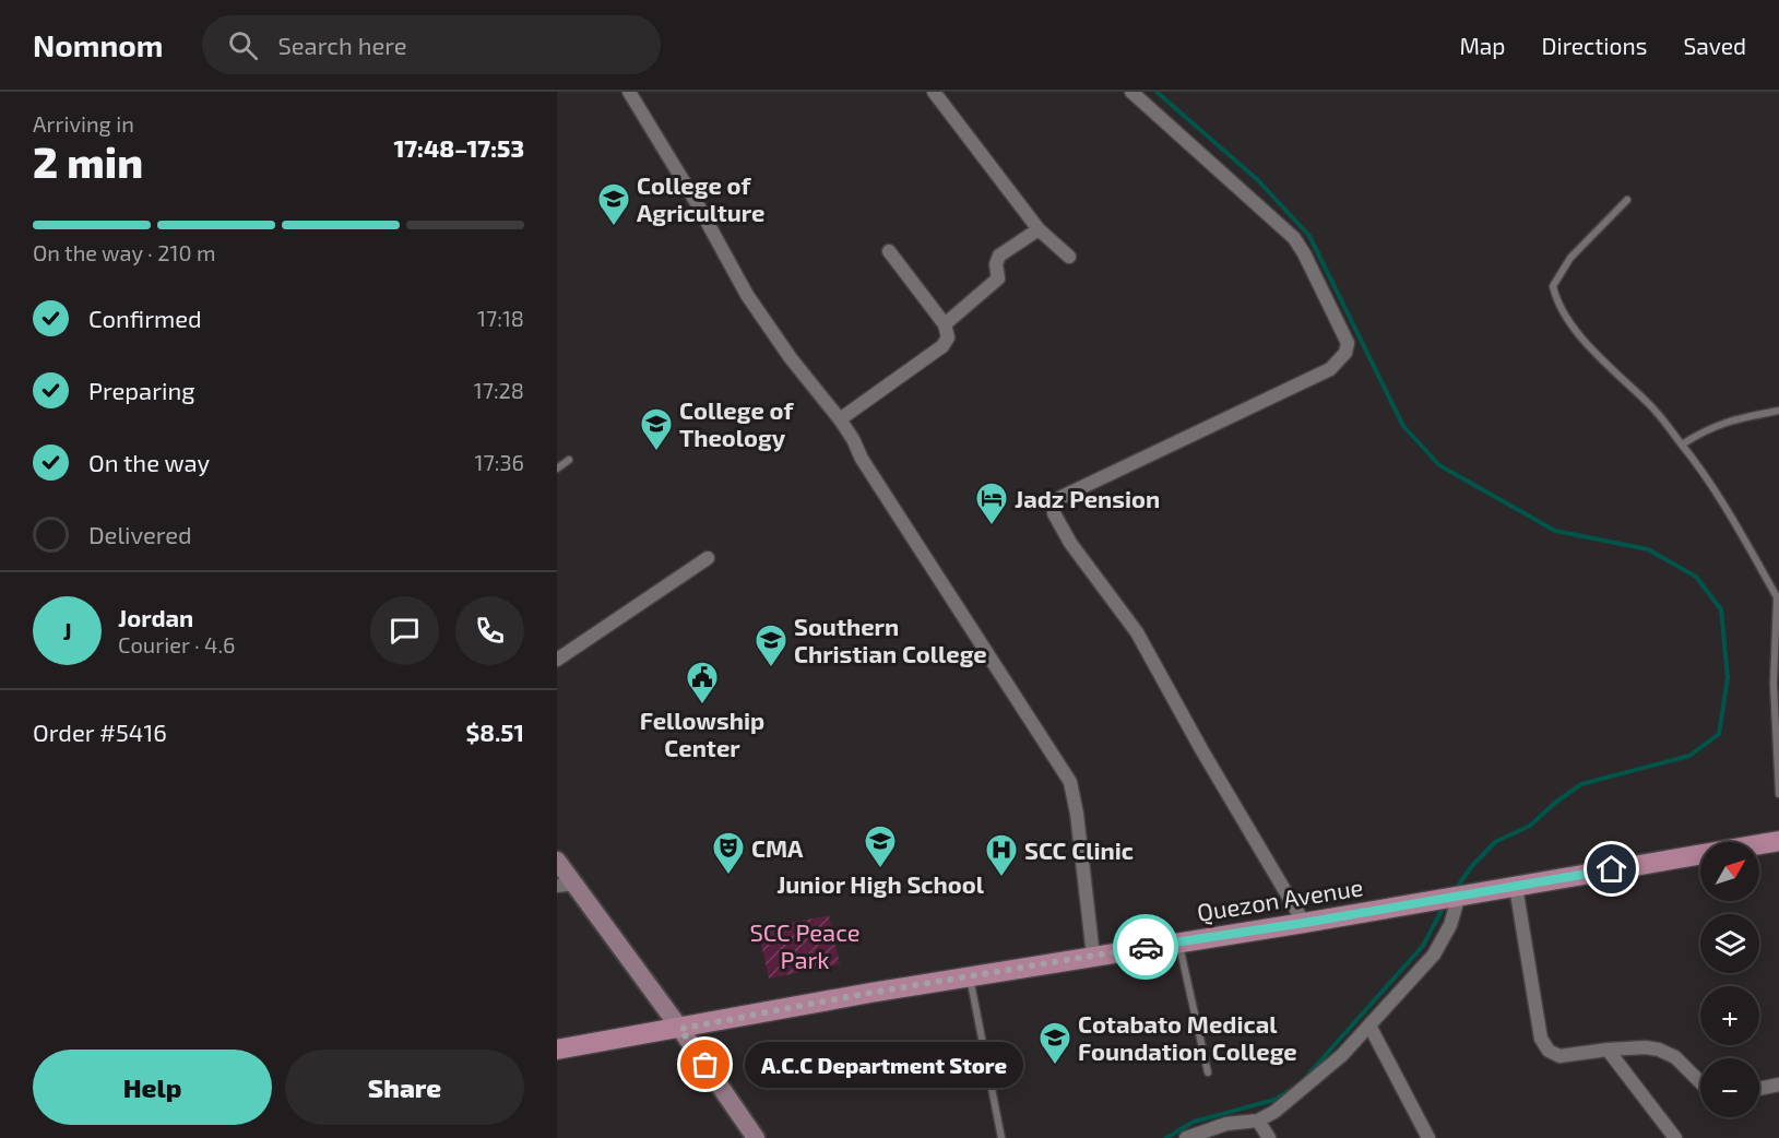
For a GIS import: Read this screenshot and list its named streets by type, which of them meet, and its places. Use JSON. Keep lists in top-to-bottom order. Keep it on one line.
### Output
{"streets":{"main road":["Quezon Avenue"]},"parks":["SCC Peace Park"],"places":{"school or university":["College of Agriculture","College of Theology","Southern Christian College","Junior High School","Cotabato Medical Foundation College"],"hotel":["Jadz Pension"],"public building":["Fellowship Center"],"theatre":["CMA"],"hospital":["SCC Clinic"],"other":["A.C.C Department Store"]},"north":"top right","page":{"header":"Nomnom","search":"Search here","nav":["Map","Directions","Saved"],"heading":["2 min","Arriving in","17:48–17:53"],"panel":["Jordan","Courier · 4.6","Order #5416","$8.51"],"bar":"On the way · 210 m","list":[["Confirmed","17:18"],["Preparing","17:28"],["On the way","17:36"],"Delivered"],"round":"J","map_buttons":["+","−"],"buttons":["Help","Share"],"bubble":"A.C.C Department Store"}}
